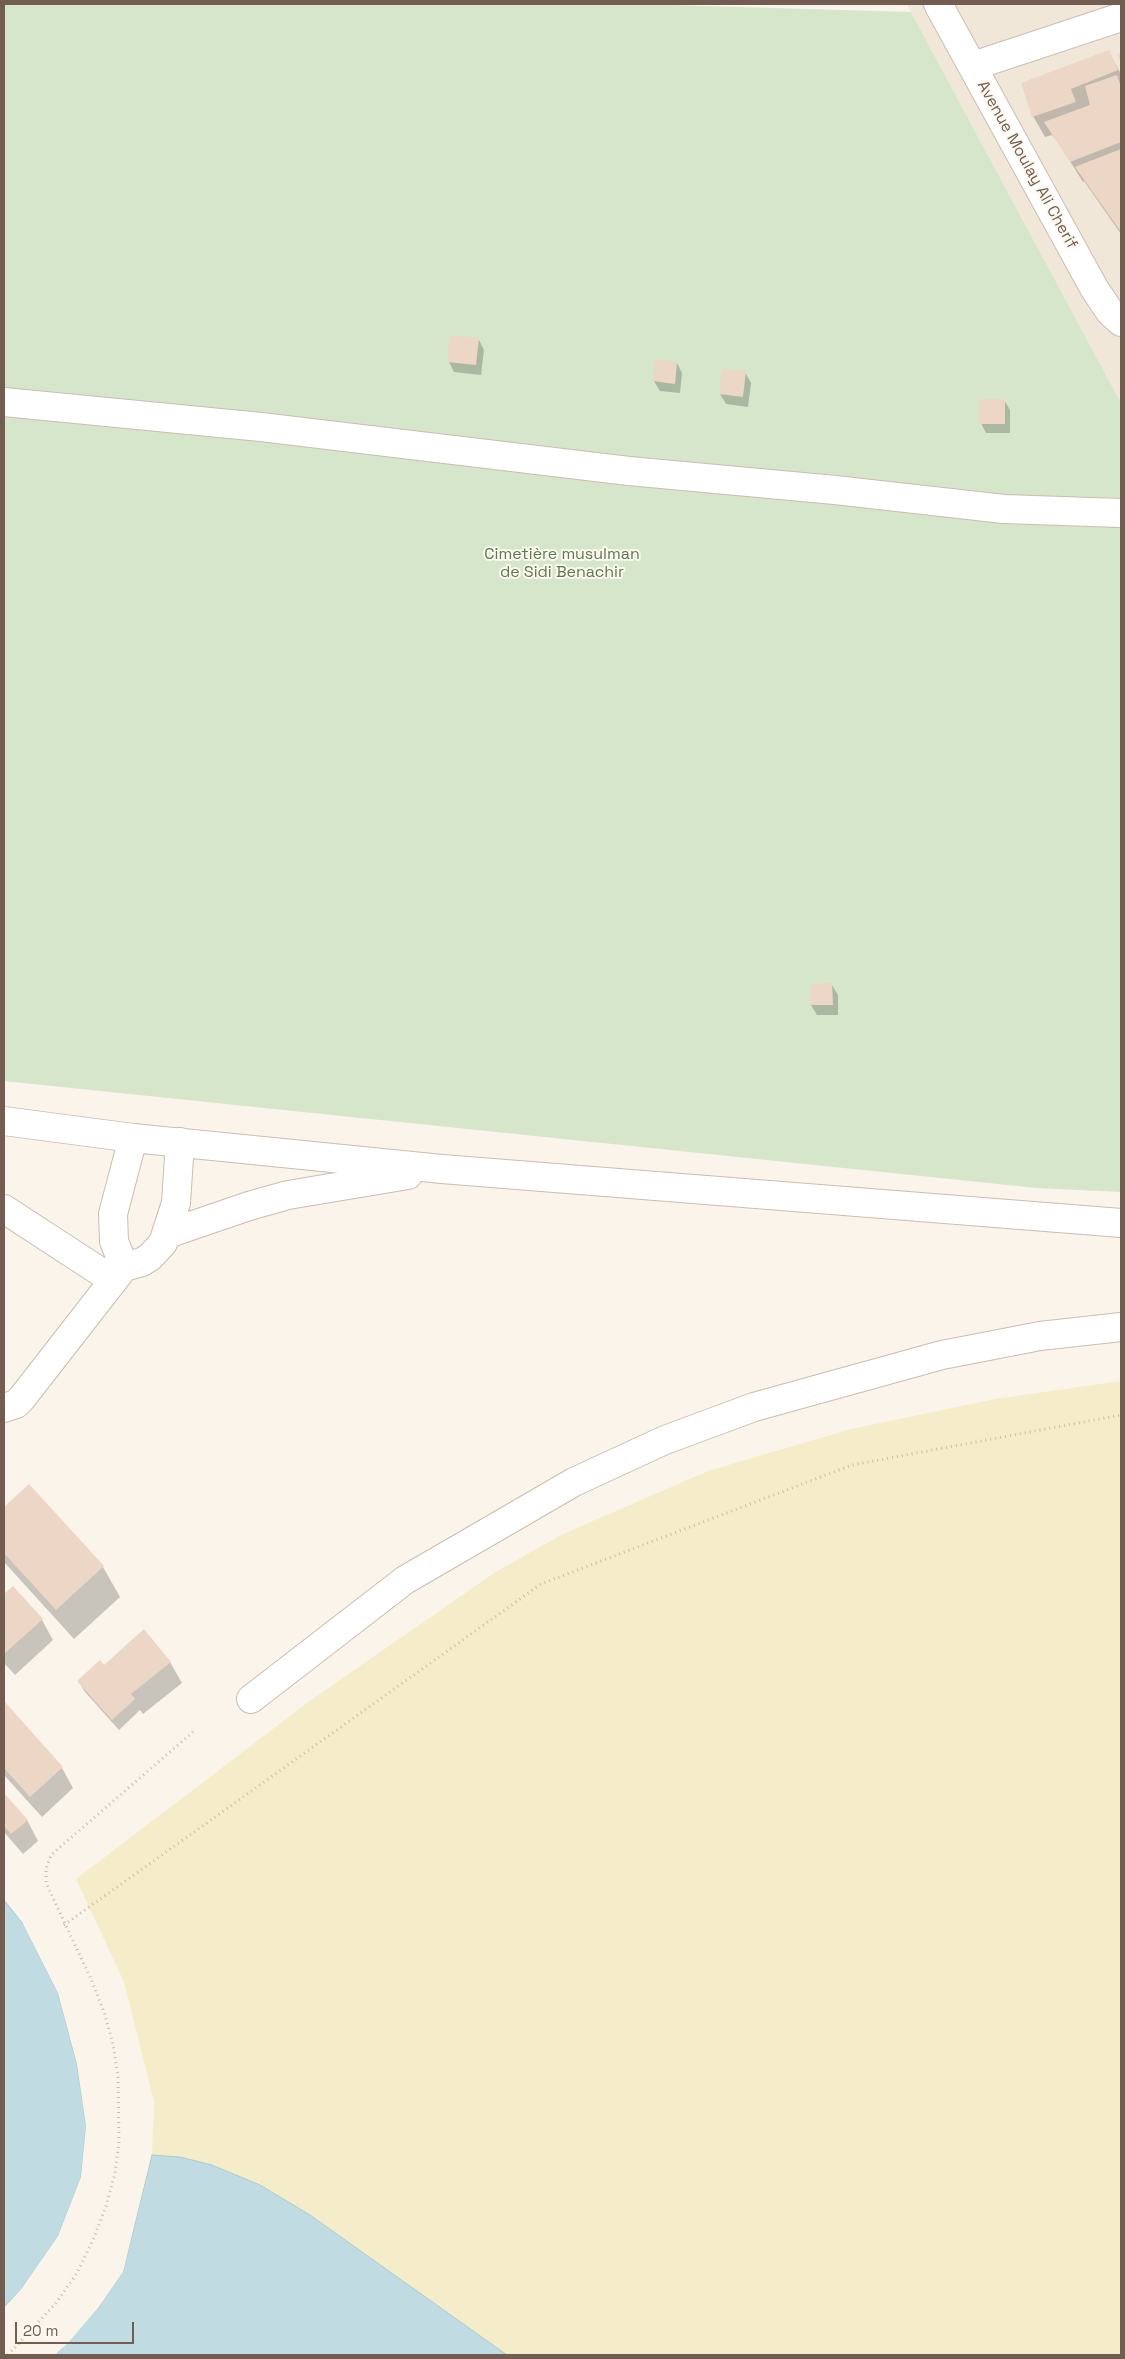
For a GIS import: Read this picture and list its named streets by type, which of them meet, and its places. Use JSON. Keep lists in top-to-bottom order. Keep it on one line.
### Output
{"streets":{"street":["Avenue Moulay Ali Cherif"]},"parks":["Cimetière musulman de Sidi Benachir"],"scale_bar":"20 m"}
